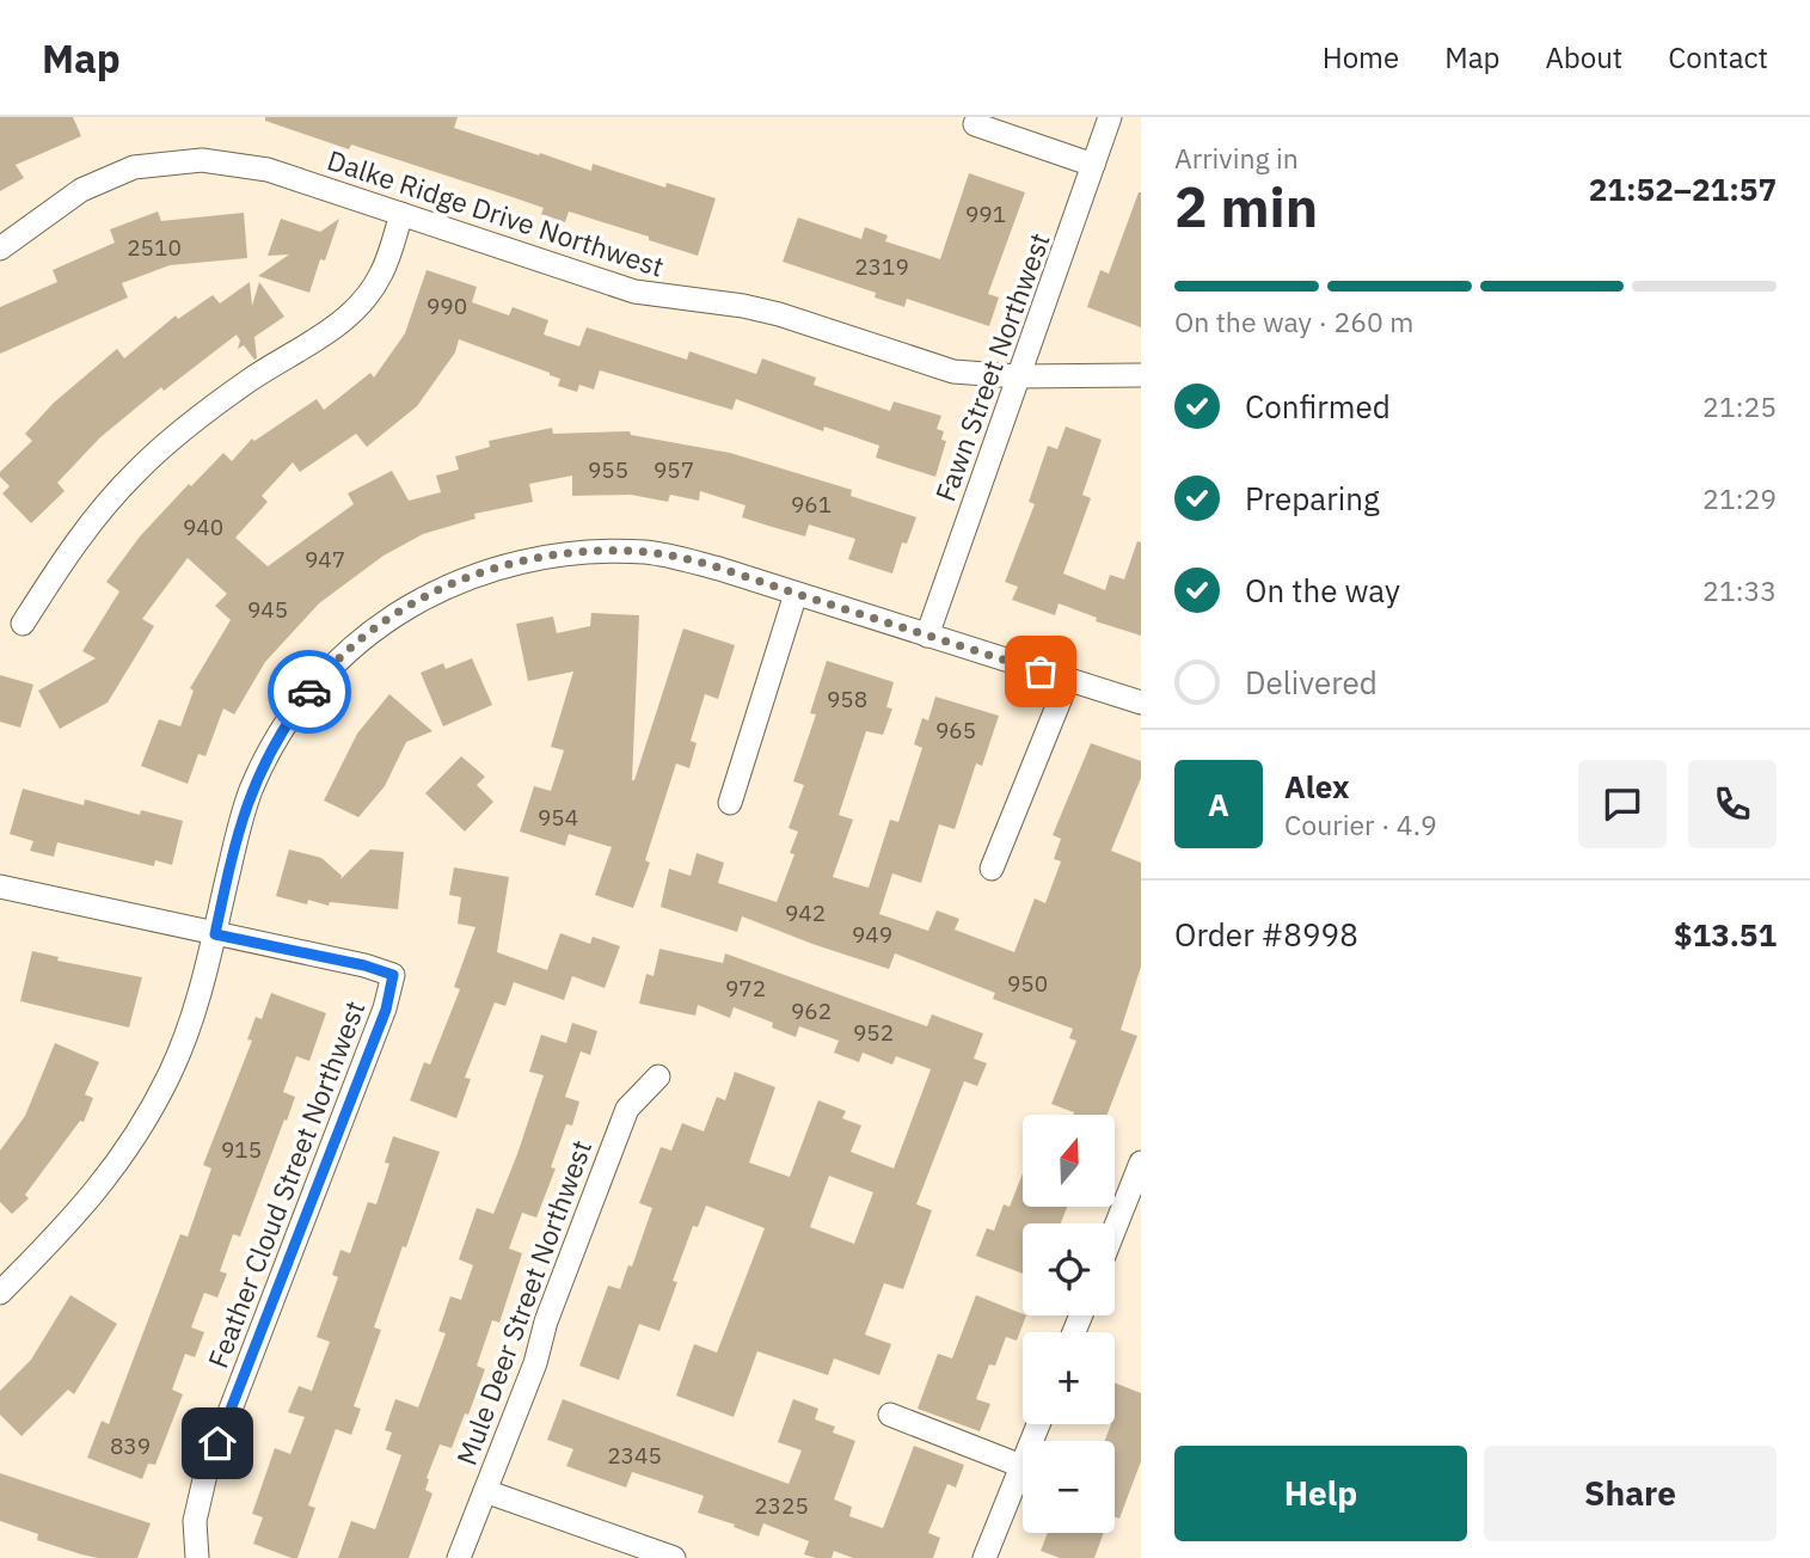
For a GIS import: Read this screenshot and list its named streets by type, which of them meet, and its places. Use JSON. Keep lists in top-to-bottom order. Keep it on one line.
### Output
{"streets":{"street":["Dalke Ridge Drive Northwest","Fawn Street Northwest","Feather Cloud Street Northwest","Mule Deer Street Northwest"]},"crossings":[["Dalke Ridge Drive Northwest","Fawn Street Northwest"]],"house_numbers":["991","2510","2319","990","955","957","961","940","947","945","958","965","954","942","949","950","972","962","952","915","839","2345","2325"],"north":"top","page":{"header":"Map","nav":["Home","Map","About","Contact"],"heading":["2 min","Arriving in","21:52–21:57"],"panel":["Alex","Courier · 4.9","Order #8998","$13.51"],"bar":"On the way · 260 m","list":[["Confirmed","21:25"],["Preparing","21:29"],["On the way","21:33"],"Delivered"],"round":"A","map_buttons":["+","−"],"buttons":["Help","Share"]}}
